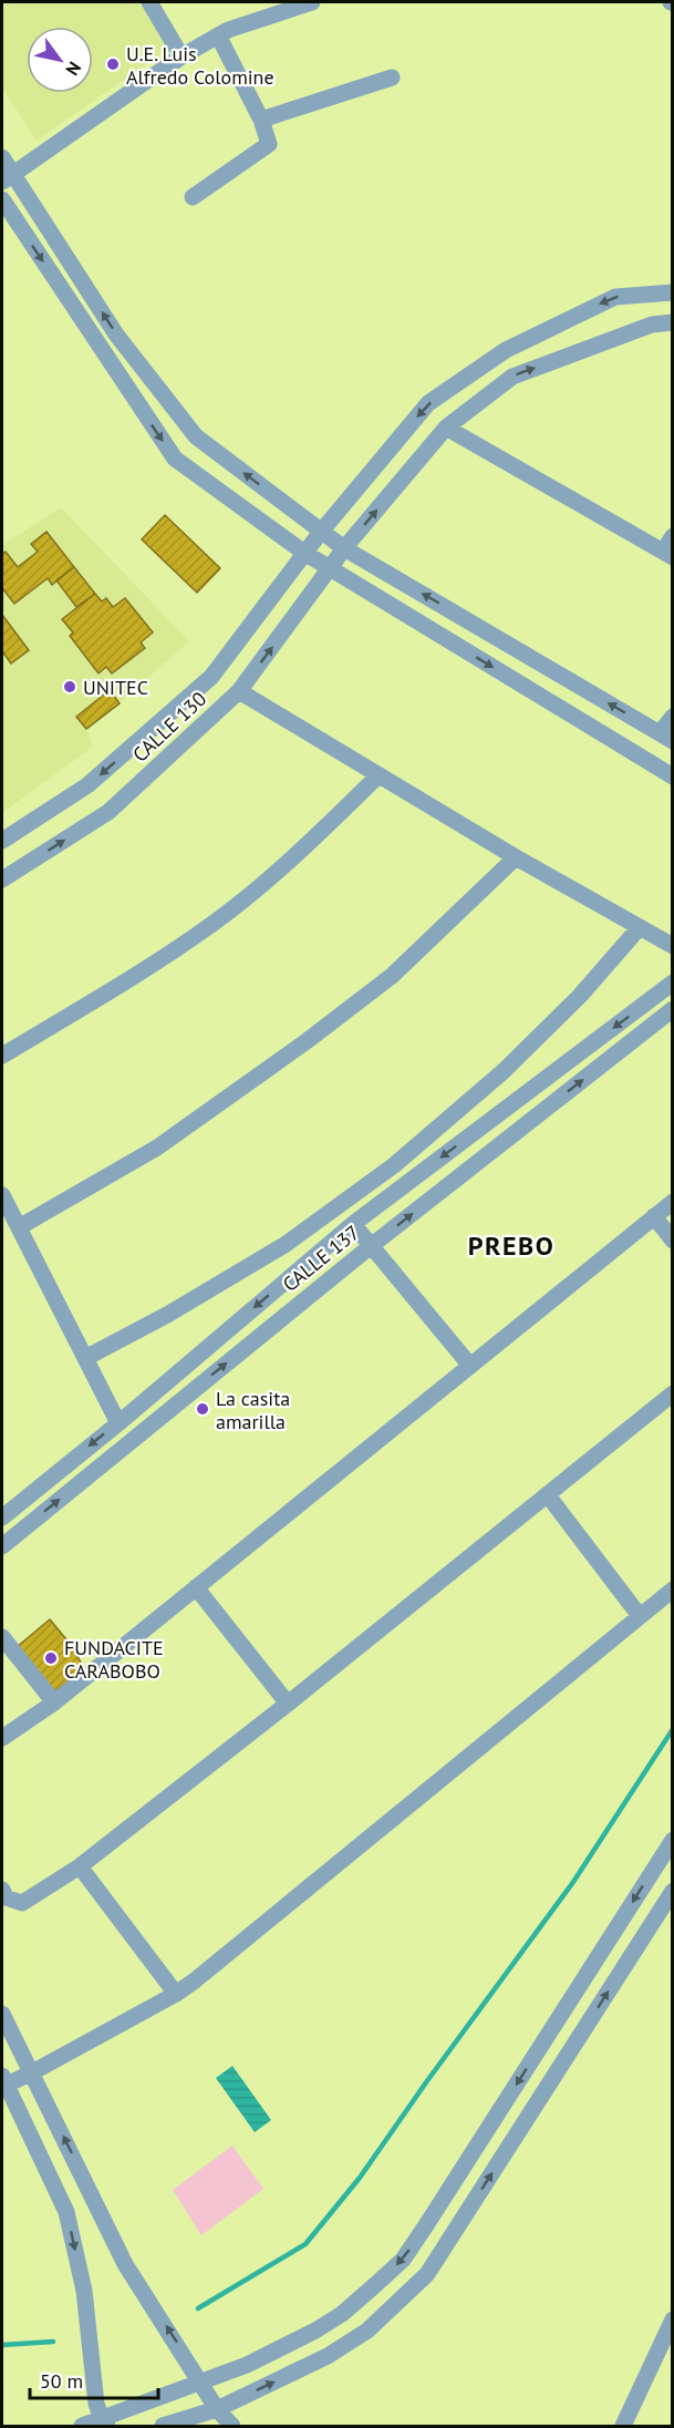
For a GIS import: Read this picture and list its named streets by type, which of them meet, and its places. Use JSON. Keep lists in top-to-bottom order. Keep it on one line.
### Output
{"streets":{"street":["CALLE 130","CALLE 137"]},"districts":["PREBO"],"places":["U.E. Luis Alfredo Colomine","UNITEC","La casita amarilla","FUNDACITE CARABOBO"],"scale_bar":"50 m","north":"bottom right"}
